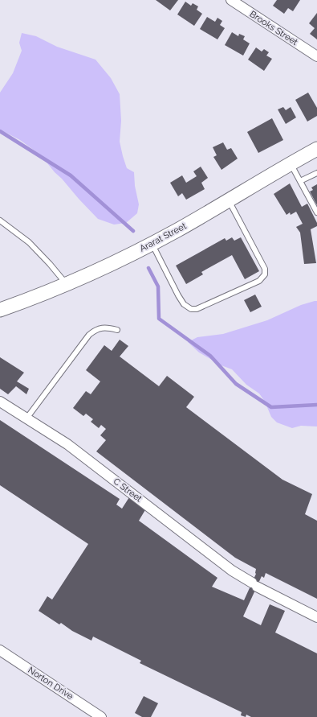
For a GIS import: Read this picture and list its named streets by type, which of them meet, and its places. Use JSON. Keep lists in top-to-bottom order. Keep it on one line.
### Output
{"streets":{"main road":["Ararat Street"],"street":["Brooks Street","C Street","Norton Drive"]}}
